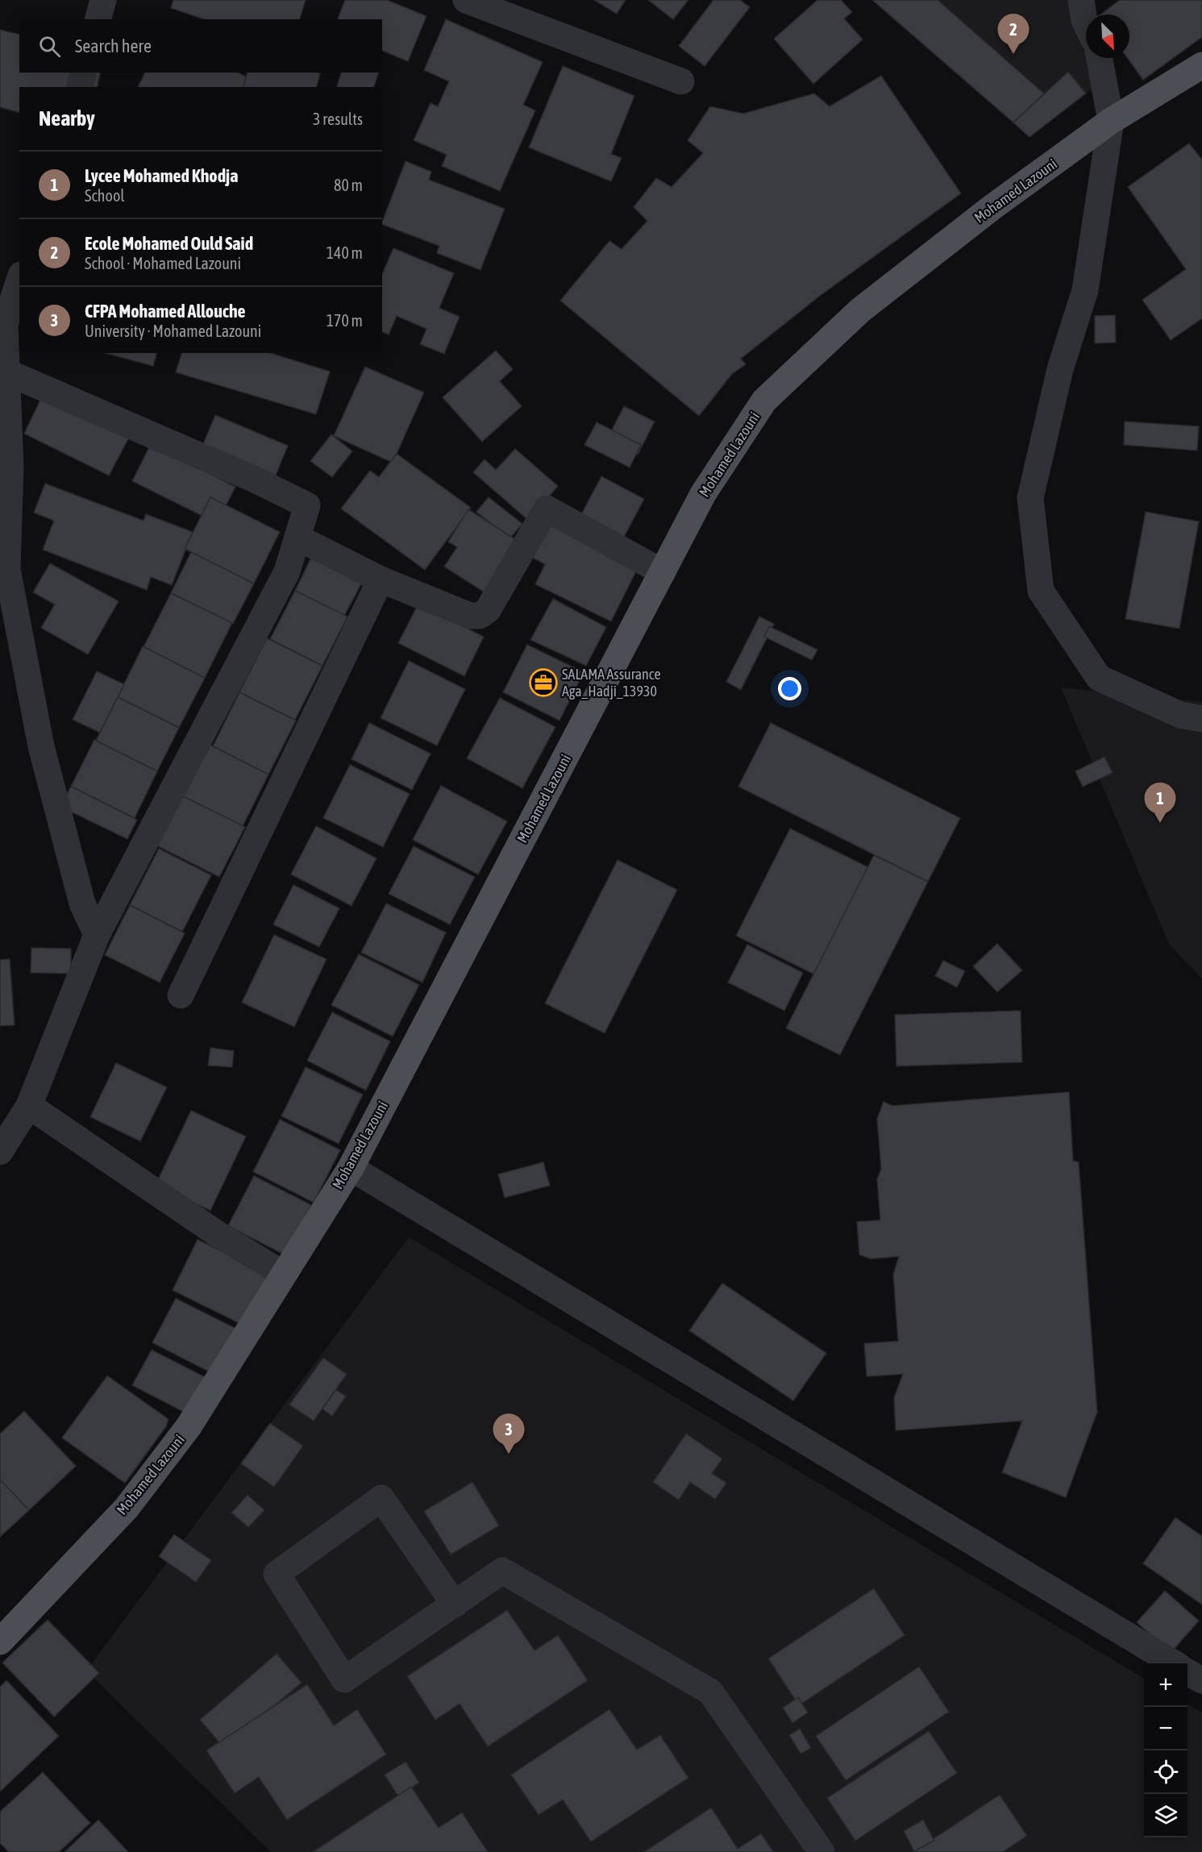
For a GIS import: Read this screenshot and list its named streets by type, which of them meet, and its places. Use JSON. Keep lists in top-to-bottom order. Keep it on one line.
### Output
{"streets":{"main road":["Mohamed Lazouni"]},"places":{"office":["SALAMA Assurance Aga_Hadji_13930"]},"north":"bottom right","page":{"pins":["2","1","3"],"search":"Search here","heading":["Nearby","3 results"],"list":[{"mark":"1","name":"Lycee Mohamed Khodja","note":"School","value":"80 m"},{"mark":"2","name":"Ecole Mohamed Ould Said","note":"School · Mohamed Lazouni","value":"140 m"},{"mark":"3","name":"CFPA Mohamed Allouche","note":"University · Mohamed Lazouni","value":"170 m"}],"map_buttons":["+","−"]}}
